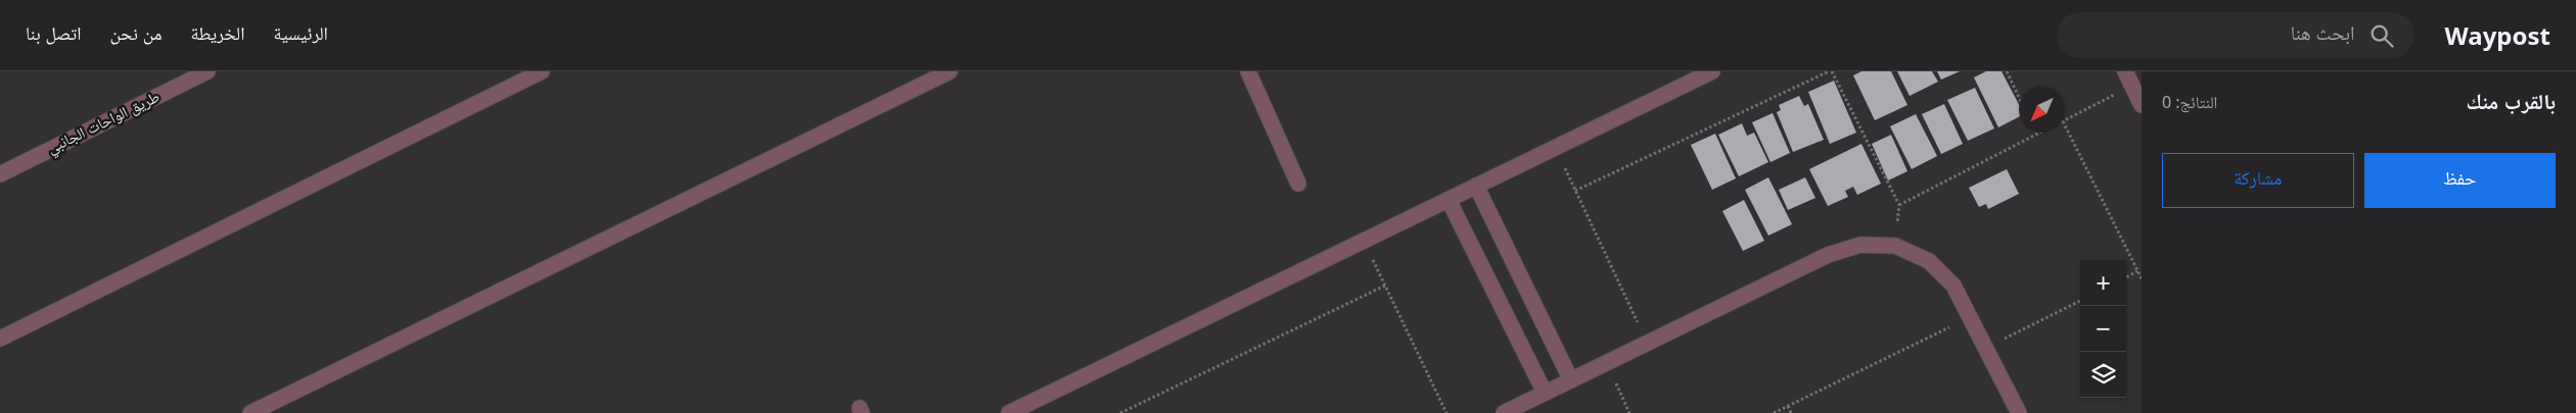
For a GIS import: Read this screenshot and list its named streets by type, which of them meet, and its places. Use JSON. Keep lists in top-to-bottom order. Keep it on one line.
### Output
{"streets":{"street":["طريق الواحات الجانبي"]},"north":"bottom left","page":{"header":"Waypost","search":"ابحث هنا","nav":["الرئيسية","الخريطة","من نحن","اتصل بنا"],"heading":["بالقرب منك","النتائج: 0"],"buttons":["حفظ","مشاركة"],"map_buttons":["+","−"]}}
